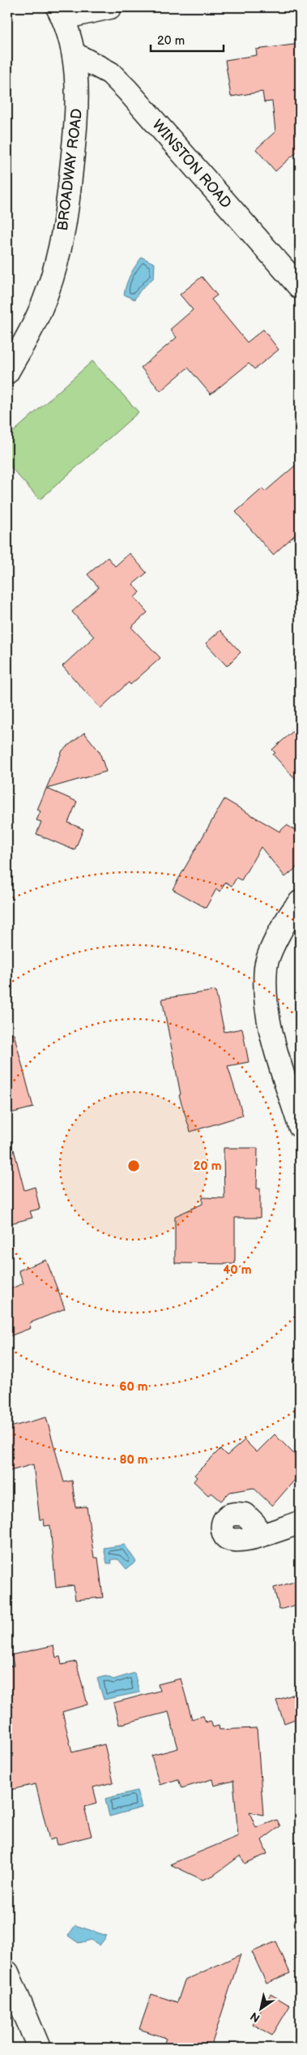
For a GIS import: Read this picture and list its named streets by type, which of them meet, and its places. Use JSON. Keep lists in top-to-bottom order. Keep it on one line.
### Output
{"streets":{"street":["WINSTON ROAD","BROADWAY ROAD"]},"crossings":[["WINSTON ROAD","BROADWAY ROAD"]],"scale_bar":"20 m","north":"bottom left","rings":["20 m","40 m","60 m","80 m"]}
